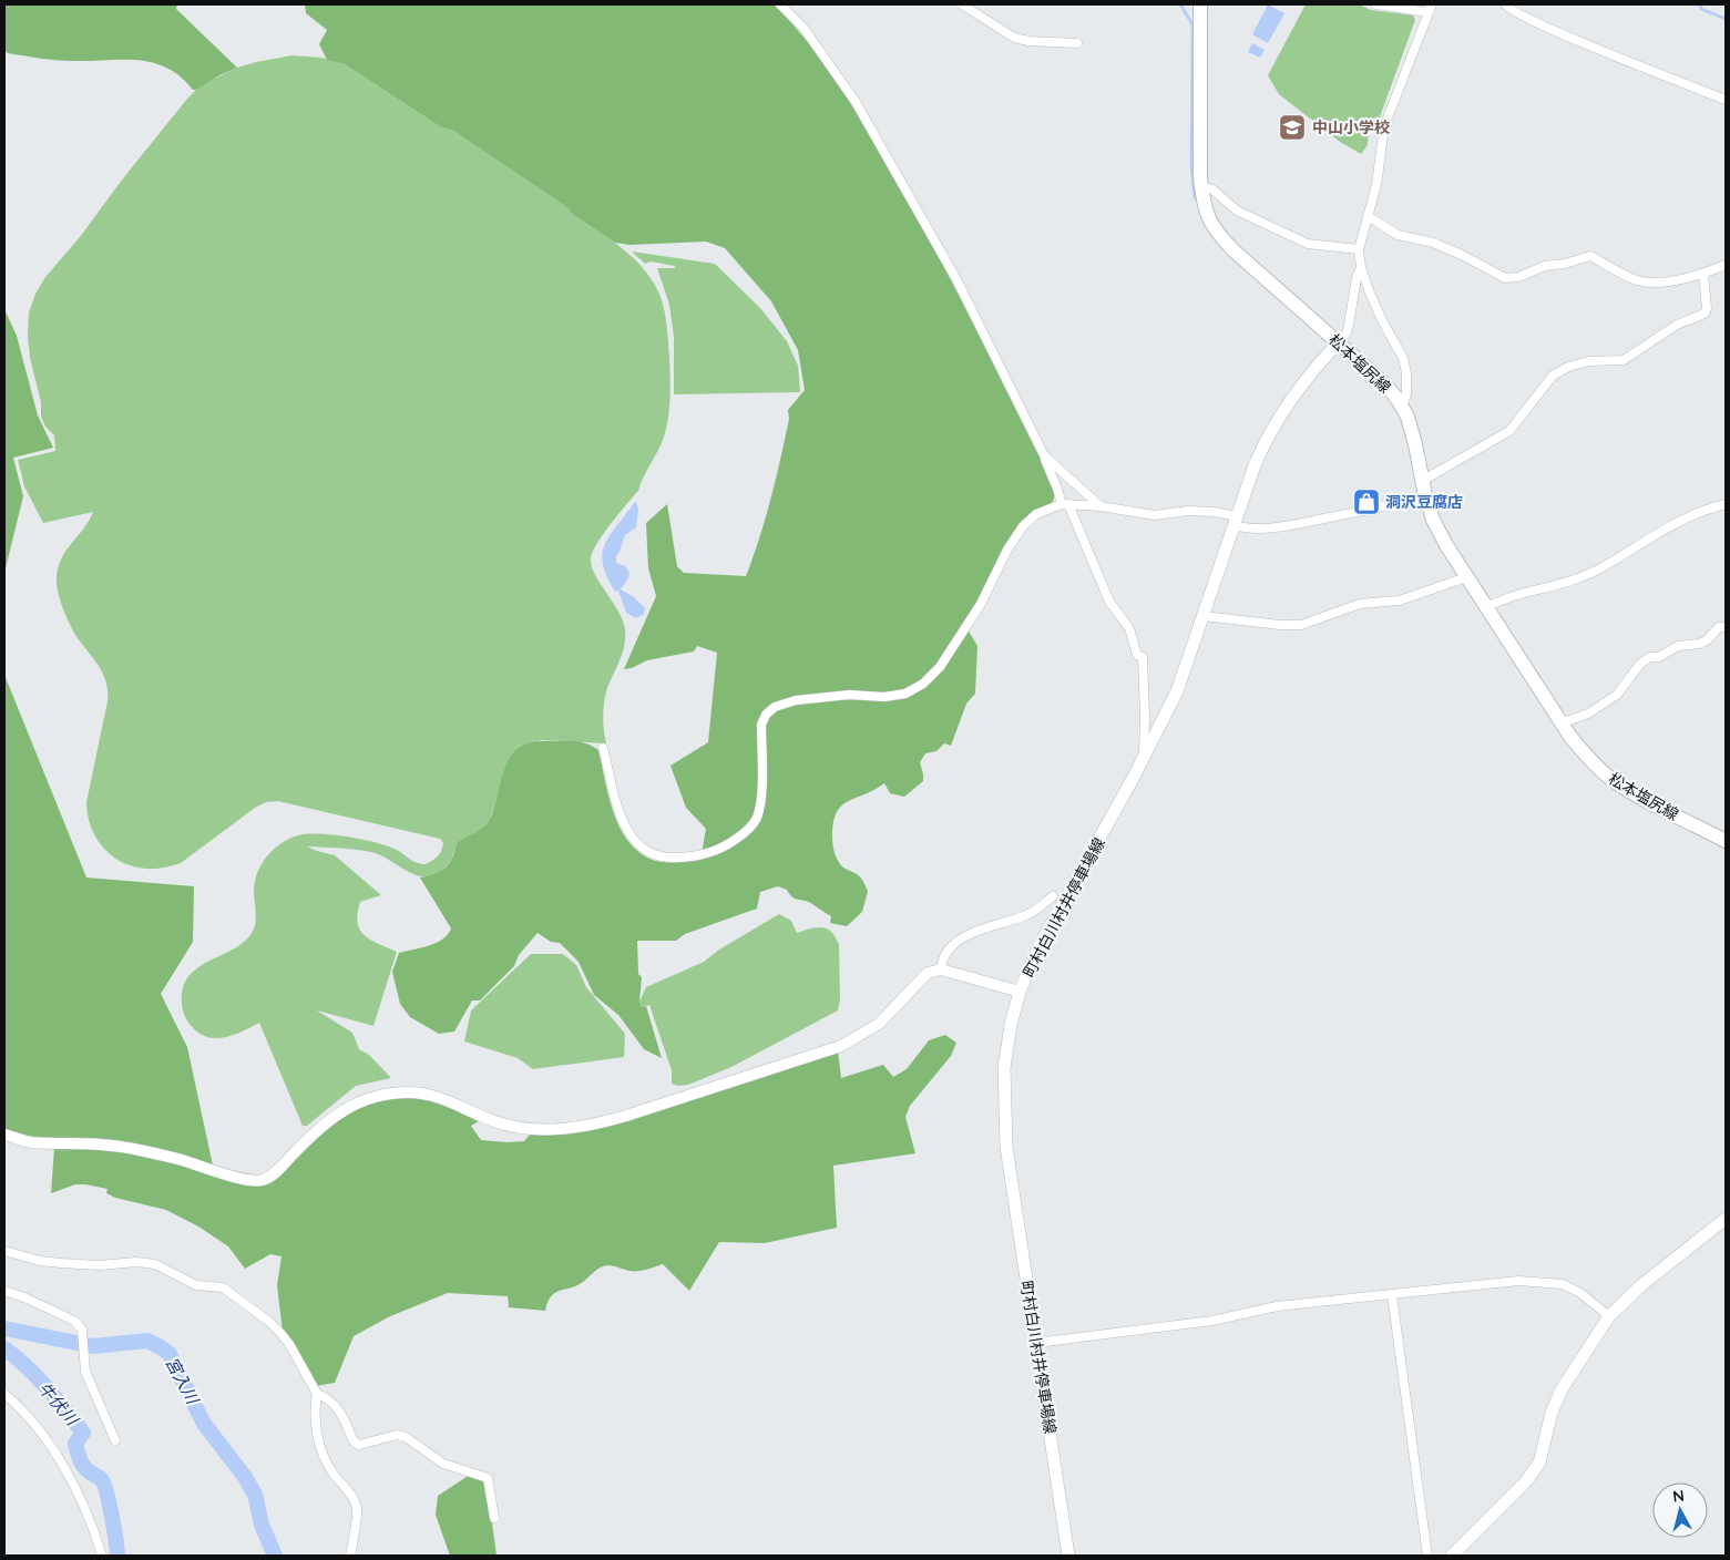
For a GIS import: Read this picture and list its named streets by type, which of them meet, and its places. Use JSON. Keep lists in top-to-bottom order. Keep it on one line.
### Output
{"streets":{"main road":["松本塩尻線","町村白川村井停車場線"]},"crossings":[["松本塩尻線","町村白川村井停車場線"]],"water":["宮入川","牛伏川"],"places":{"school or university":["中山小学校"],"shop":["洞沢豆腐店"]},"north":"top"}
